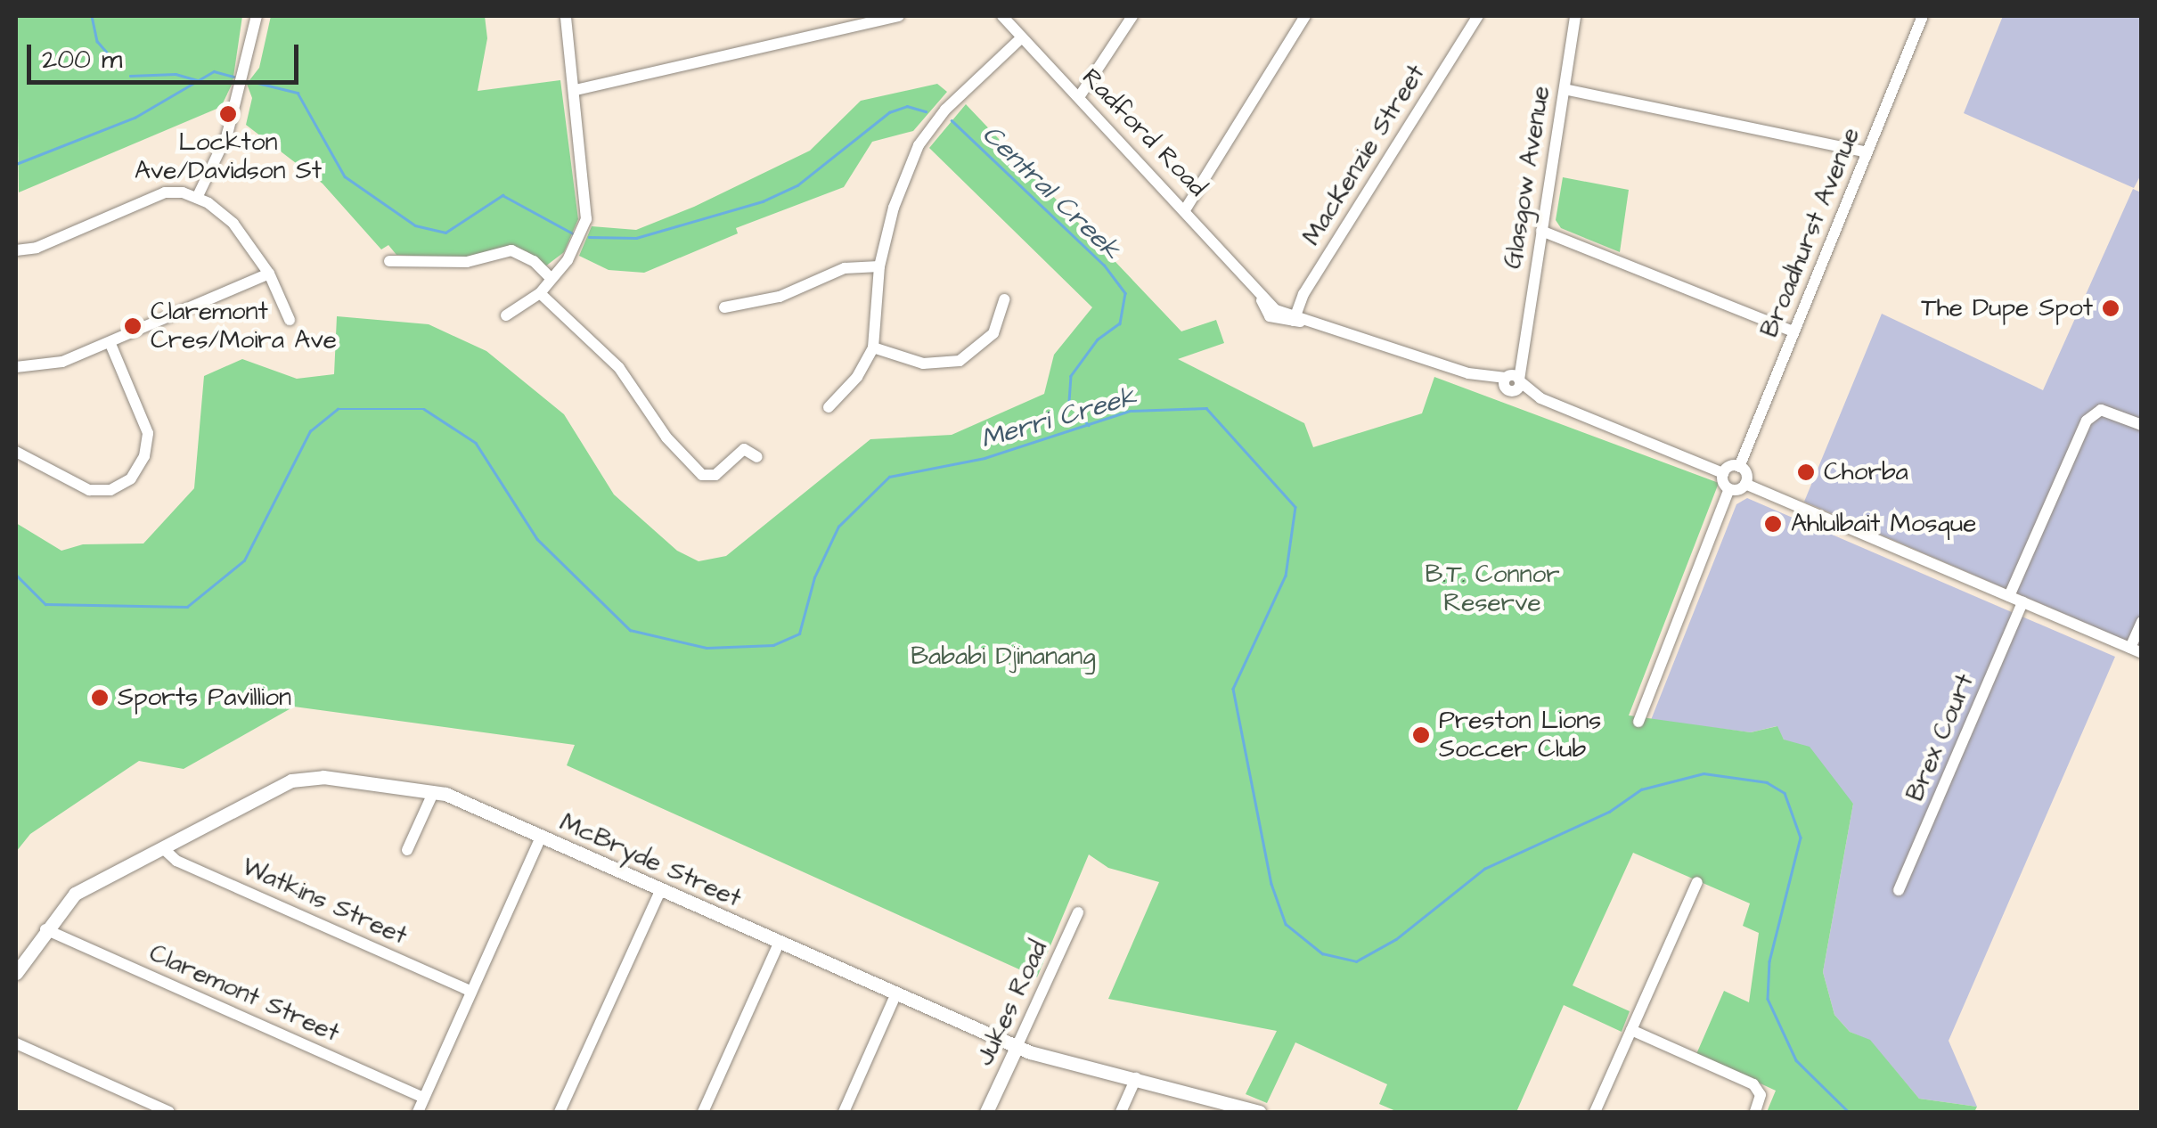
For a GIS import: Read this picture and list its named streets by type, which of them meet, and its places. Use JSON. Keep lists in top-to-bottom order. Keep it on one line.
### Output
{"streets":{"street":["Radford Road","MacKenzie Street","Glasgow Avenue","Broadhurst Avenue","Brex Court","McBryde Street","Watkins Street","Claremont Street","Jukes Road"]},"crossings":[["Radford Road","MacKenzie Street"],["Radford Road","Glasgow Avenue"],["McBryde Street","Watkins Street"],["McBryde Street","Claremont Street"],["McBryde Street","Jukes Road"]],"water":["Central Creek","Merri Creek"],"parks":["B.T. Connor Reserve","Bababi Djinanang"],"places":["Lockton Ave/Davidson St","The Dupe Spot","Claremont Cres/Moira Ave","Chorba","Ahlulbait Mosque","Sports Pavillion","Preston Lions Soccer Club"],"scale_bar":"200 m"}
